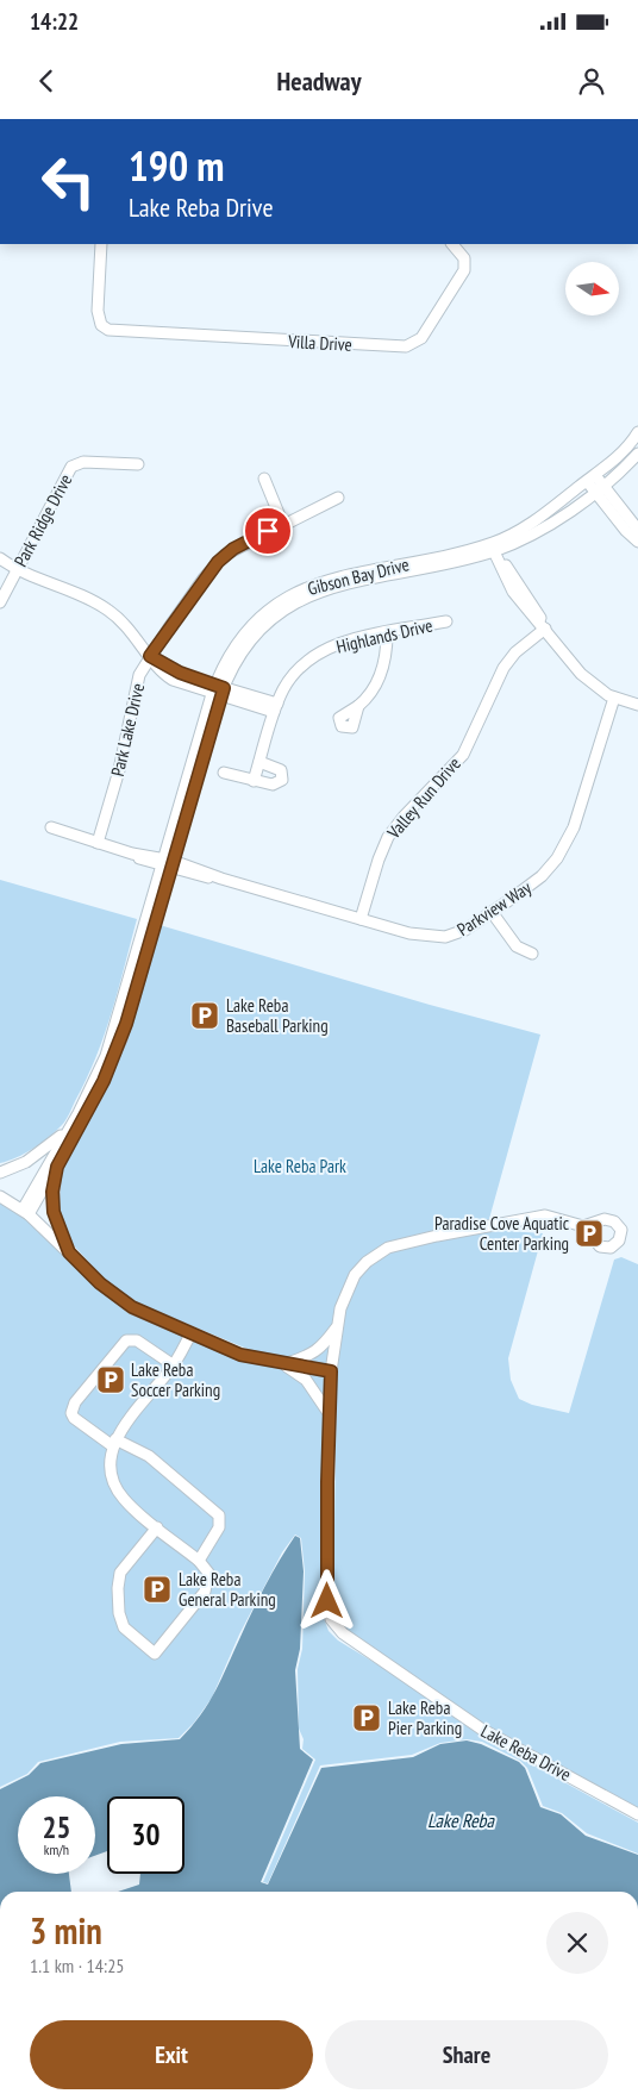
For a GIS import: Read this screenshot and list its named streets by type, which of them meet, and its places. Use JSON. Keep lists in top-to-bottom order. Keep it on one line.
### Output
{"streets":{"street":["Villa Drive","Park Ridge Drive","Gibson Bay Drive","Highlands Drive","Park Lake Drive","Valley Run Drive","Parkview Way","Lake Reba Drive"]},"crossings":[["Gibson Bay Drive","Parkview Way"],["Park Lake Drive","Parkview Way"],["Valley Run Drive","Parkview Way"]],"water":["Lake Reba"],"parks":["Lake Reba Park"],"places":{"parking":["Lake Reba Baseball Parking","Paradise Cove Aquatic Center Parking","Lake Reba Soccer Parking","Lake Reba General Parking","Lake Reba Pier Parking"]},"north":"right","page":{"status":"14:22","header":"Headway","turn":["190 m","Lake Reba Drive"],"speed":"25 km/h","limit":"30","heading":["3 min","1.1 km · 14:25"],"buttons":["Exit","Share"]}}
